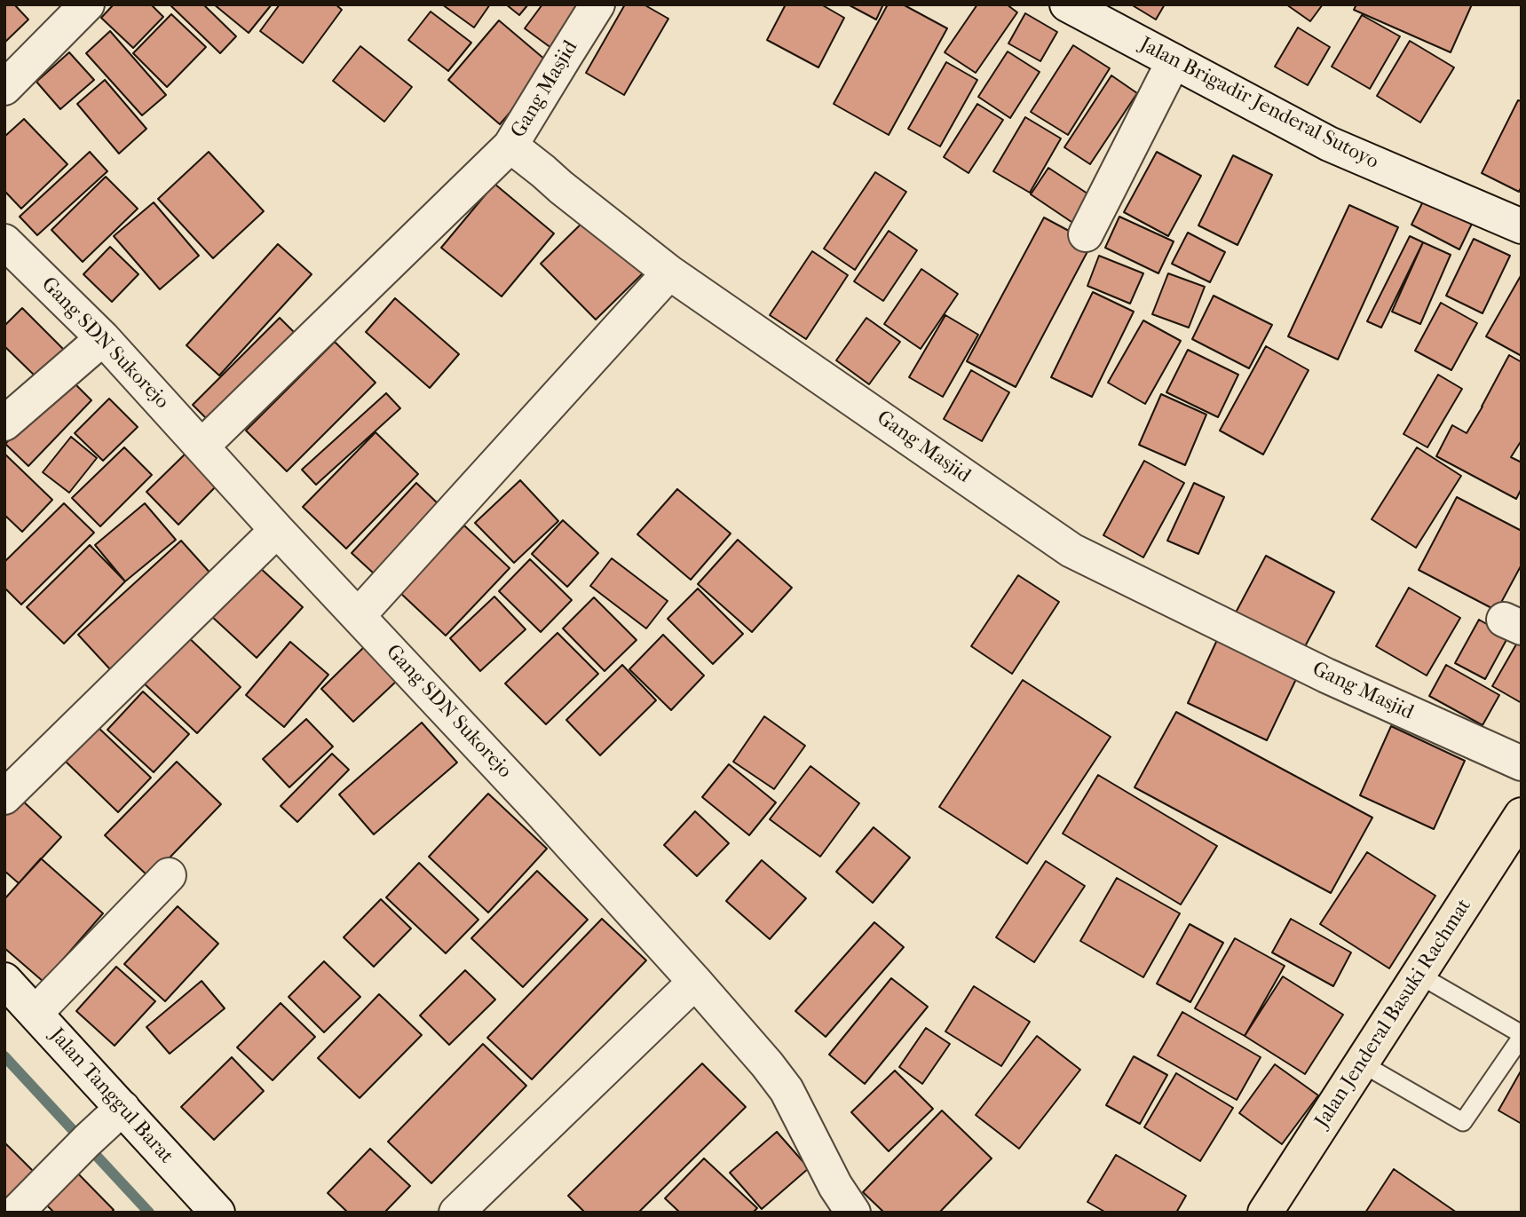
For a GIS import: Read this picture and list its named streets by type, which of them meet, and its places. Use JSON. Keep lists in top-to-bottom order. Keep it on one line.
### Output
{"streets":{"main road":["Jalan Jenderal Basuki Rachmat"],"street":["Gang Masjid","Jalan Brigadir Jenderal Sutoyo","Gang SDN Sukorejo","Jalan Tanggul Barat"]}}
